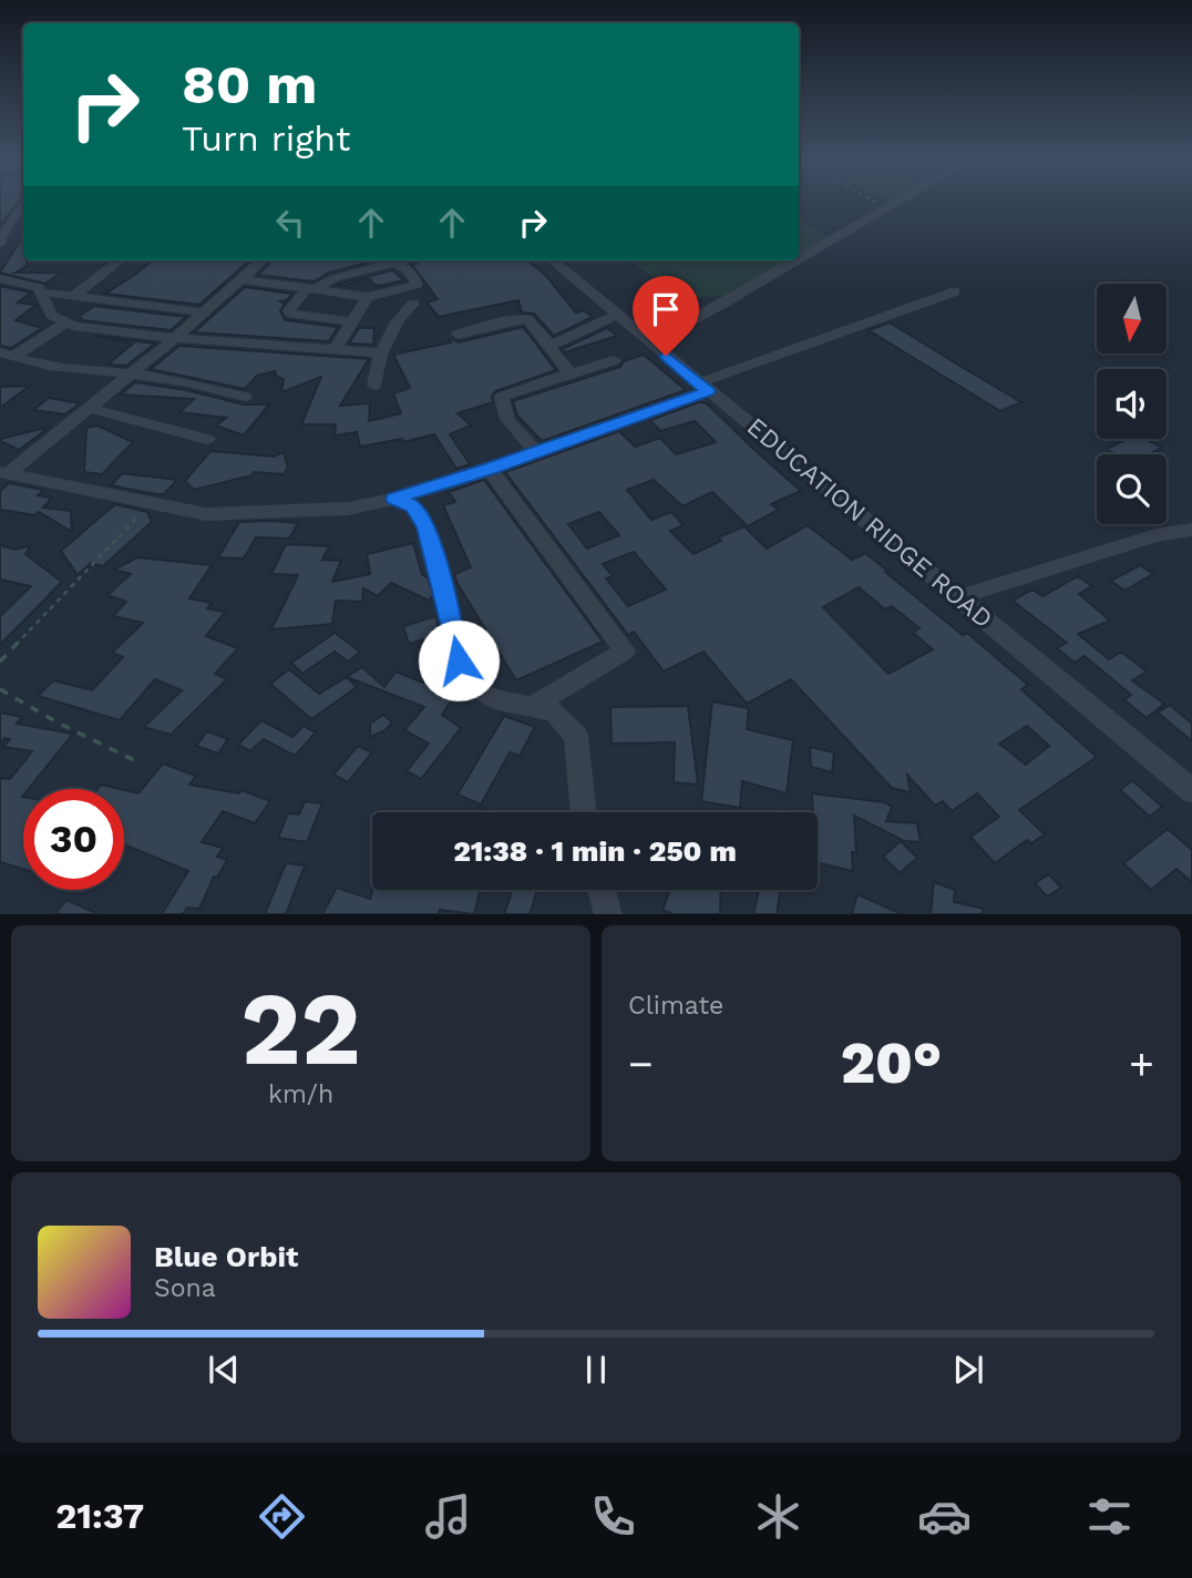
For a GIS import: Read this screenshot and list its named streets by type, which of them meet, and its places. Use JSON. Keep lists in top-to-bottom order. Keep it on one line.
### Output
{"streets":{"street":["EDUCATION RIDGE ROAD"]},"north":"bottom","page":{"turn":["80 m","Turn right"],"limit":"30","trip":"21:38 · 1 min · 250 m","tile":[["22","km/h"],"Climate"],"heat":["−","20°","+"],"song":["Blue Orbit","Sona"],"tabs":"21:37"}}
